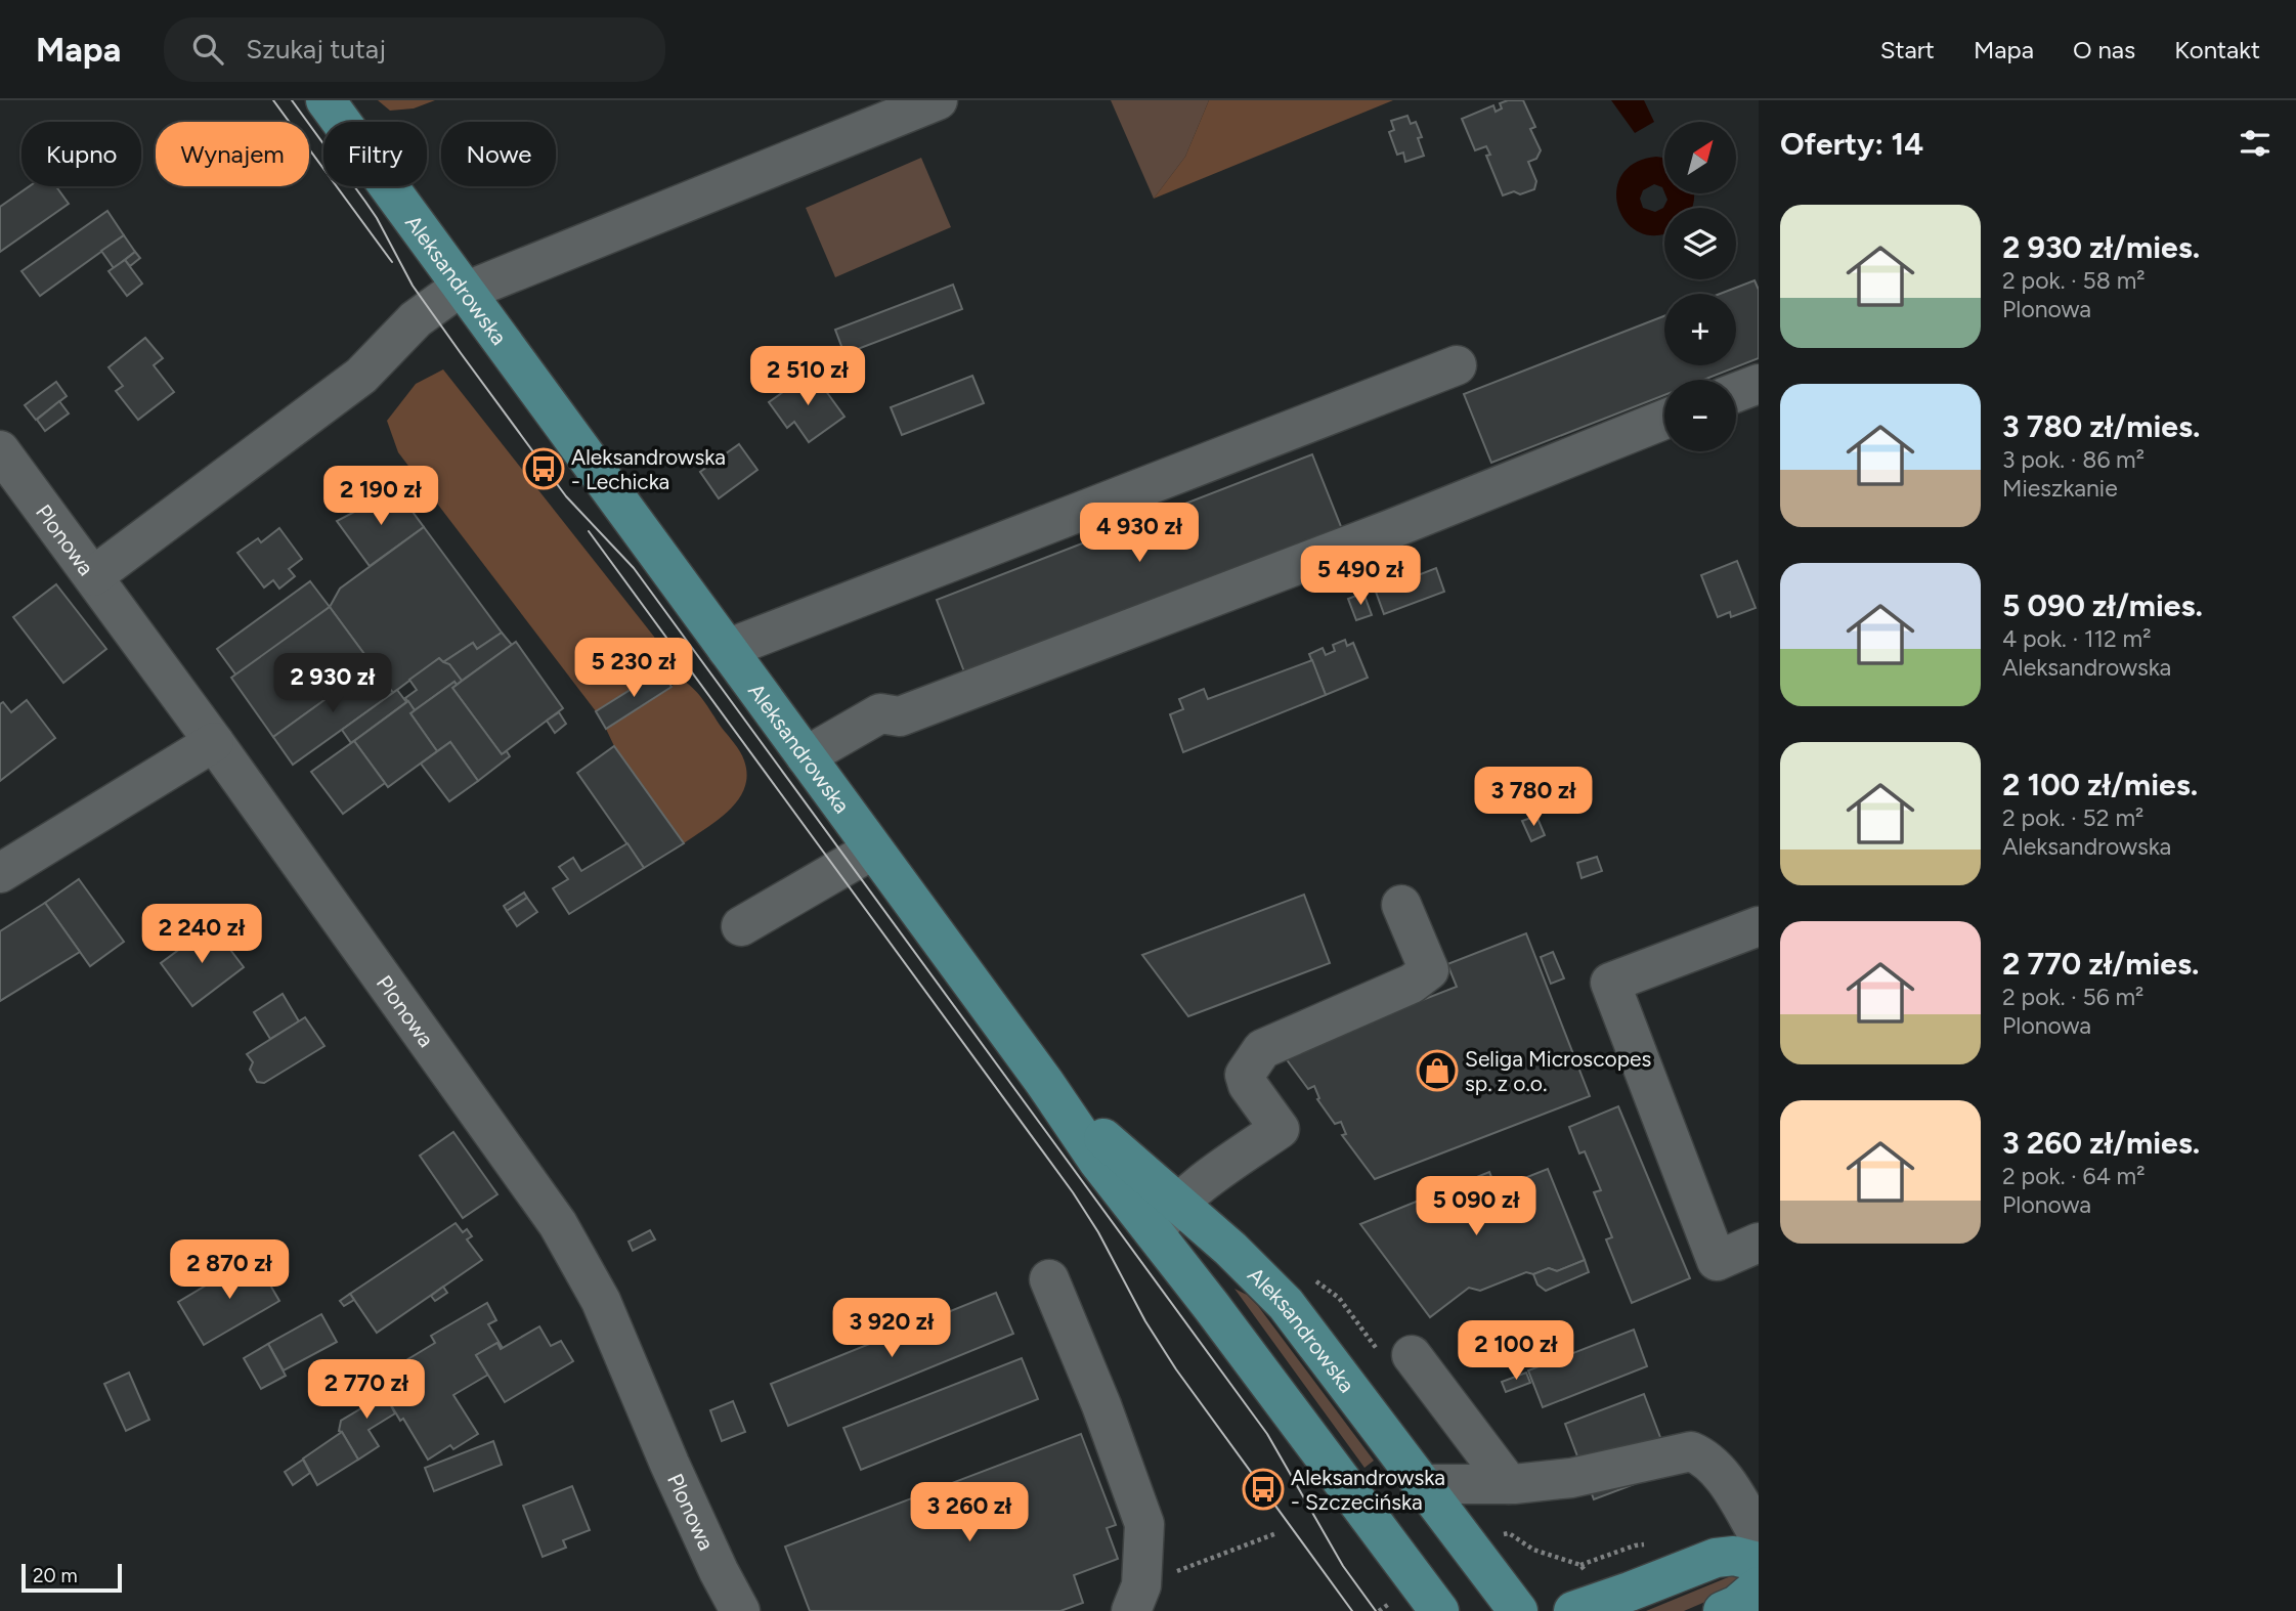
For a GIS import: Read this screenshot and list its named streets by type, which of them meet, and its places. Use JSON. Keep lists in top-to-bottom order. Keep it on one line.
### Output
{"streets":{"main road":["Aleksandrowska"],"street":["Plonowa"]},"places":{"bus stop":["Aleksandrowska - Lechicka","Aleksandrowska - Szczecińska"],"shop":["Seliga Microscopes sp. z o.o."]},"scale_bar":"20 m","north":"top right","page":{"header":"Mapa","search":"Szukaj tutaj","nav":["Start","Mapa","O nas","Kontakt"],"heading":"Oferty: 14","map_buttons":["+","−"],"chip":["Kupno","Wynajem","Filtry","Nowe"],"list":[{"name":"2 930 zł/mies.","note":"2 pok. · 58 m² · Plonowa"},{"name":"3 780 zł/mies.","note":"3 pok. · 86 m² · Mieszkanie"},{"name":"5 090 zł/mies.","note":"4 pok. · 112 m² · Aleksandrowska"},{"name":"2 100 zł/mies.","note":"2 pok. · 52 m² · Aleksandrowska"},{"name":"2 770 zł/mies.","note":"2 pok. · 56 m² · Plonowa"},{"name":"3 260 zł/mies.","note":"2 pok. · 64 m² · Plonowa"}],"price":["2 510 zł","2 190 zł","4 930 zł","5 490 zł","5 230 zł","2 930 zł","3 780 zł","2 240 zł","5 090 zł","2 870 zł","3 920 zł","2 100 zł","2 770 zł","3 260 zł"],"scale":"20 m"}}
